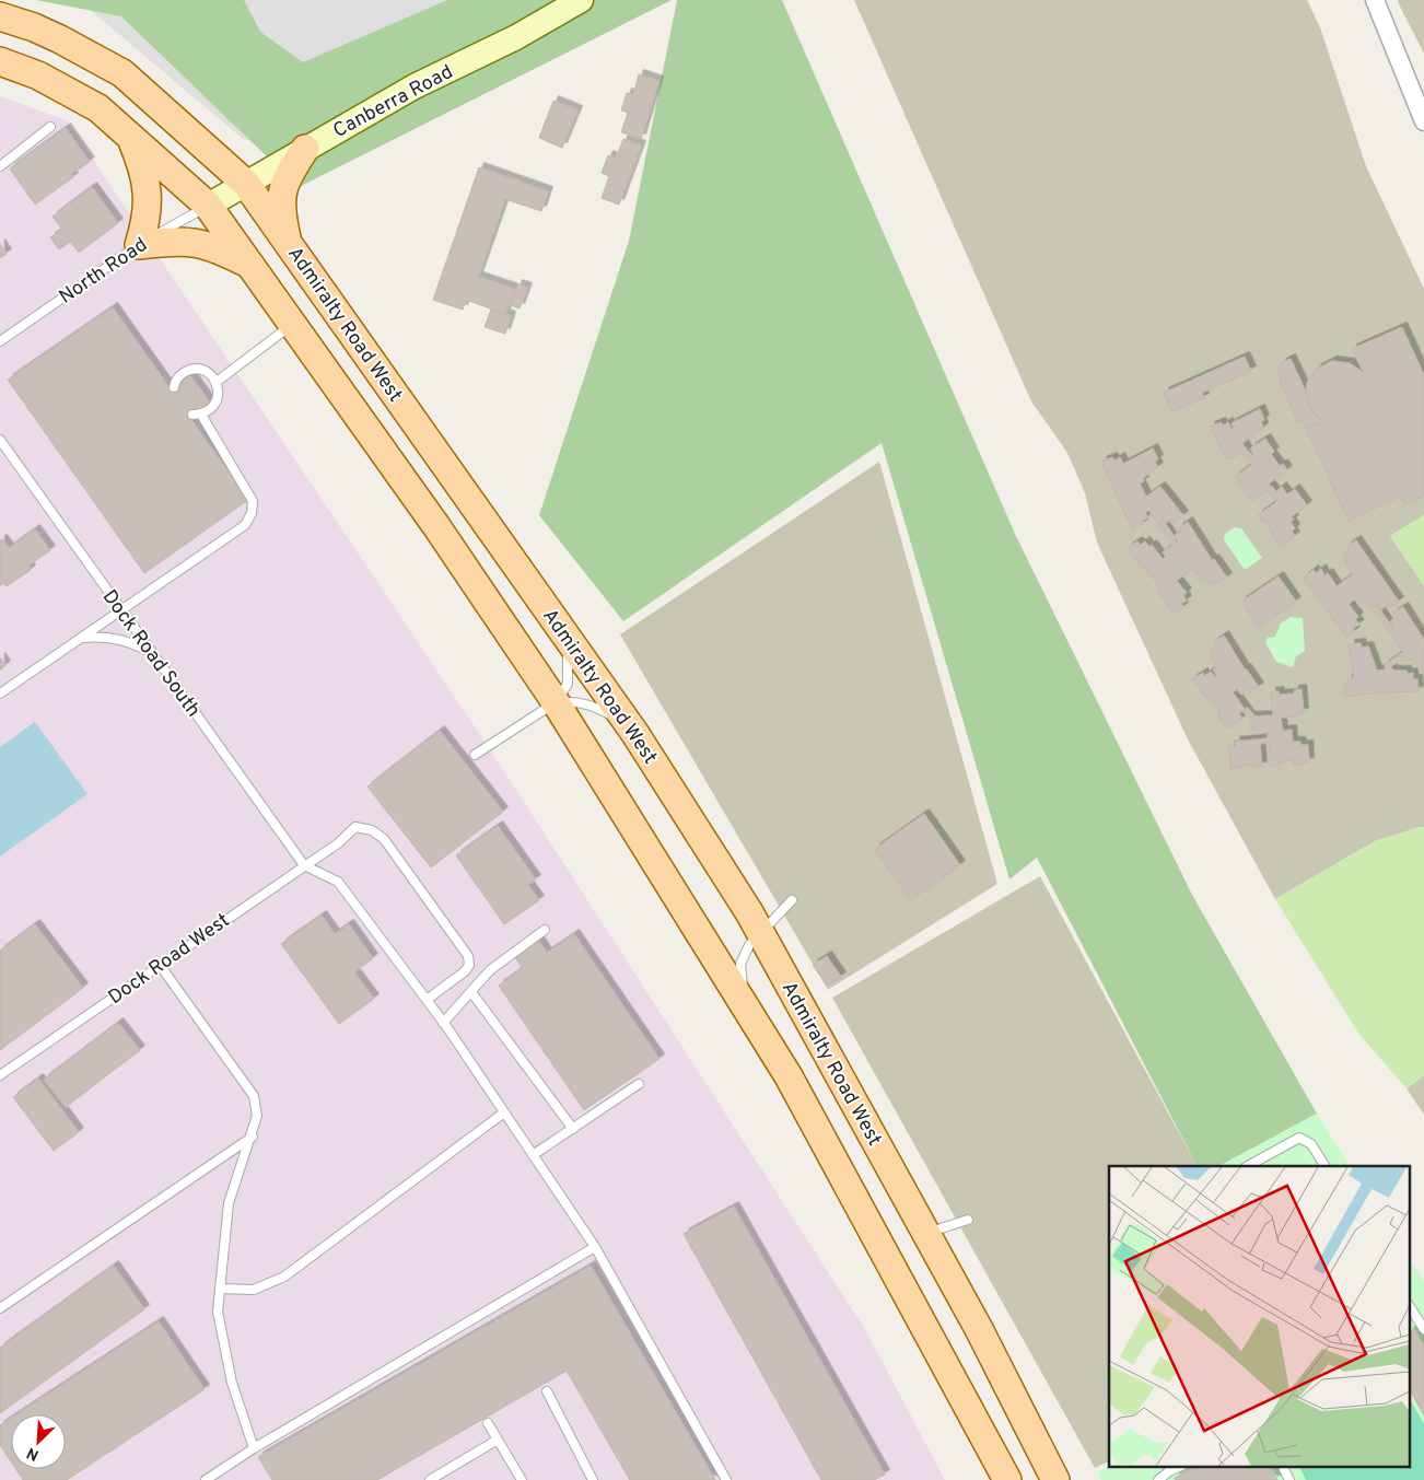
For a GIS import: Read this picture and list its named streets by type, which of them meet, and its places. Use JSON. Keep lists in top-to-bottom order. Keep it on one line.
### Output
{"streets":{"main road":["Canberra Road","Admiralty Road West"],"lane":["North Road","Dock Road South","Dock Road West"]},"crossings":[["Canberra Road","North Road"],["Canberra Road","Admiralty Road West"],["Dock Road South","Dock Road West"]],"north":"bottom left"}
